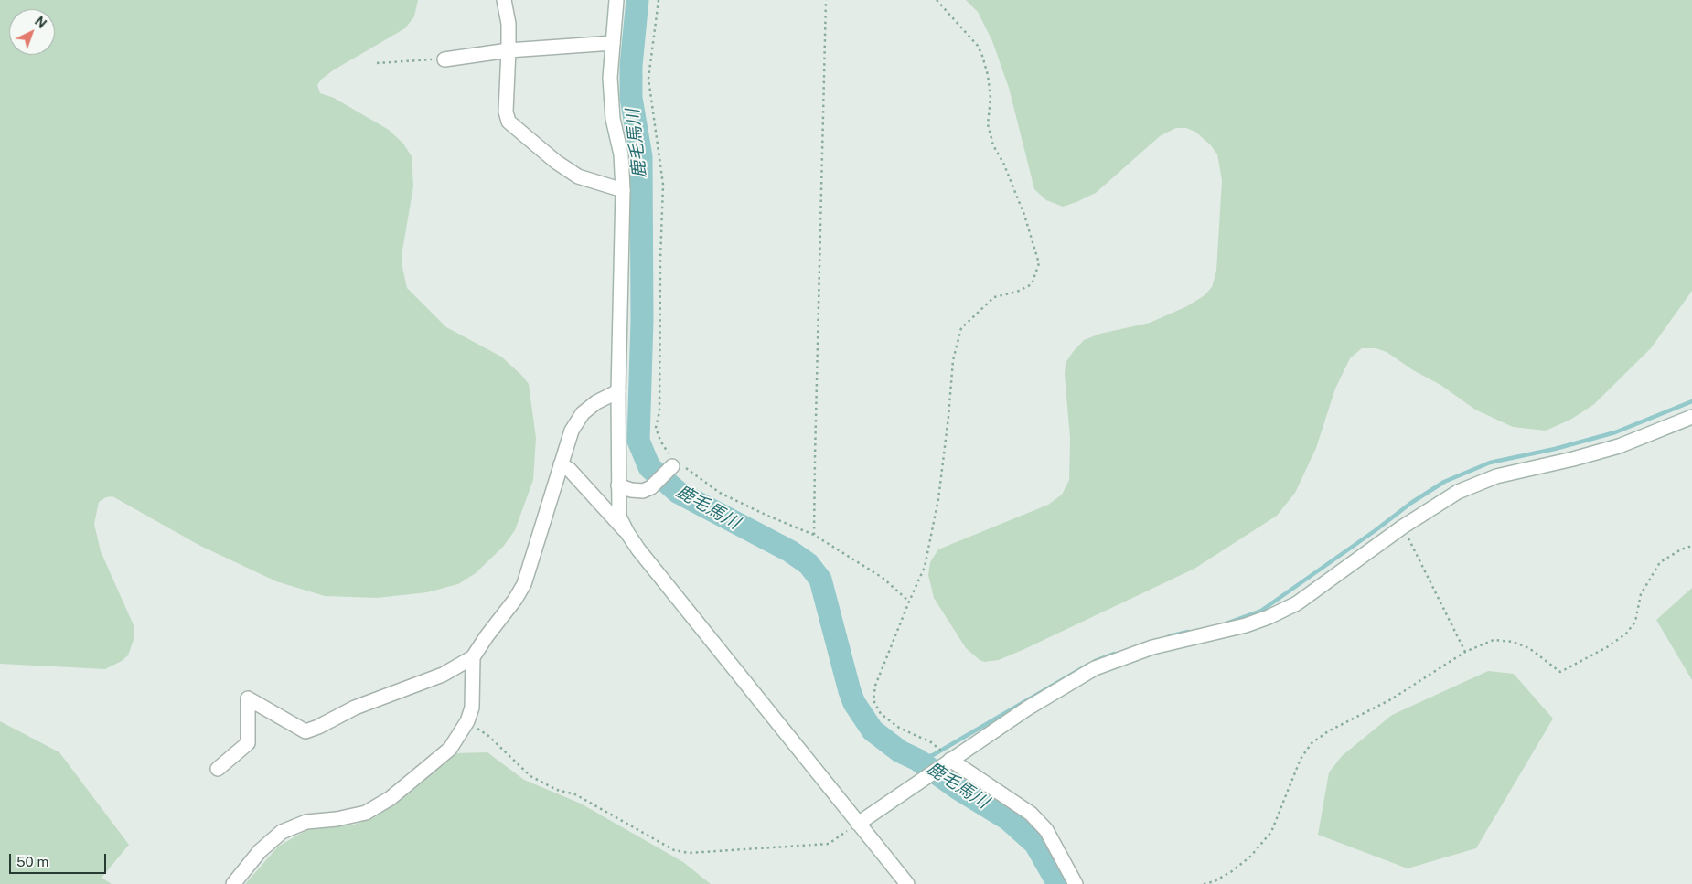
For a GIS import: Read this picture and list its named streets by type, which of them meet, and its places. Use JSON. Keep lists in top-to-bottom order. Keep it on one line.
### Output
{"water":["鹿毛馬川"],"scale_bar":"50 m","north":"top right"}
